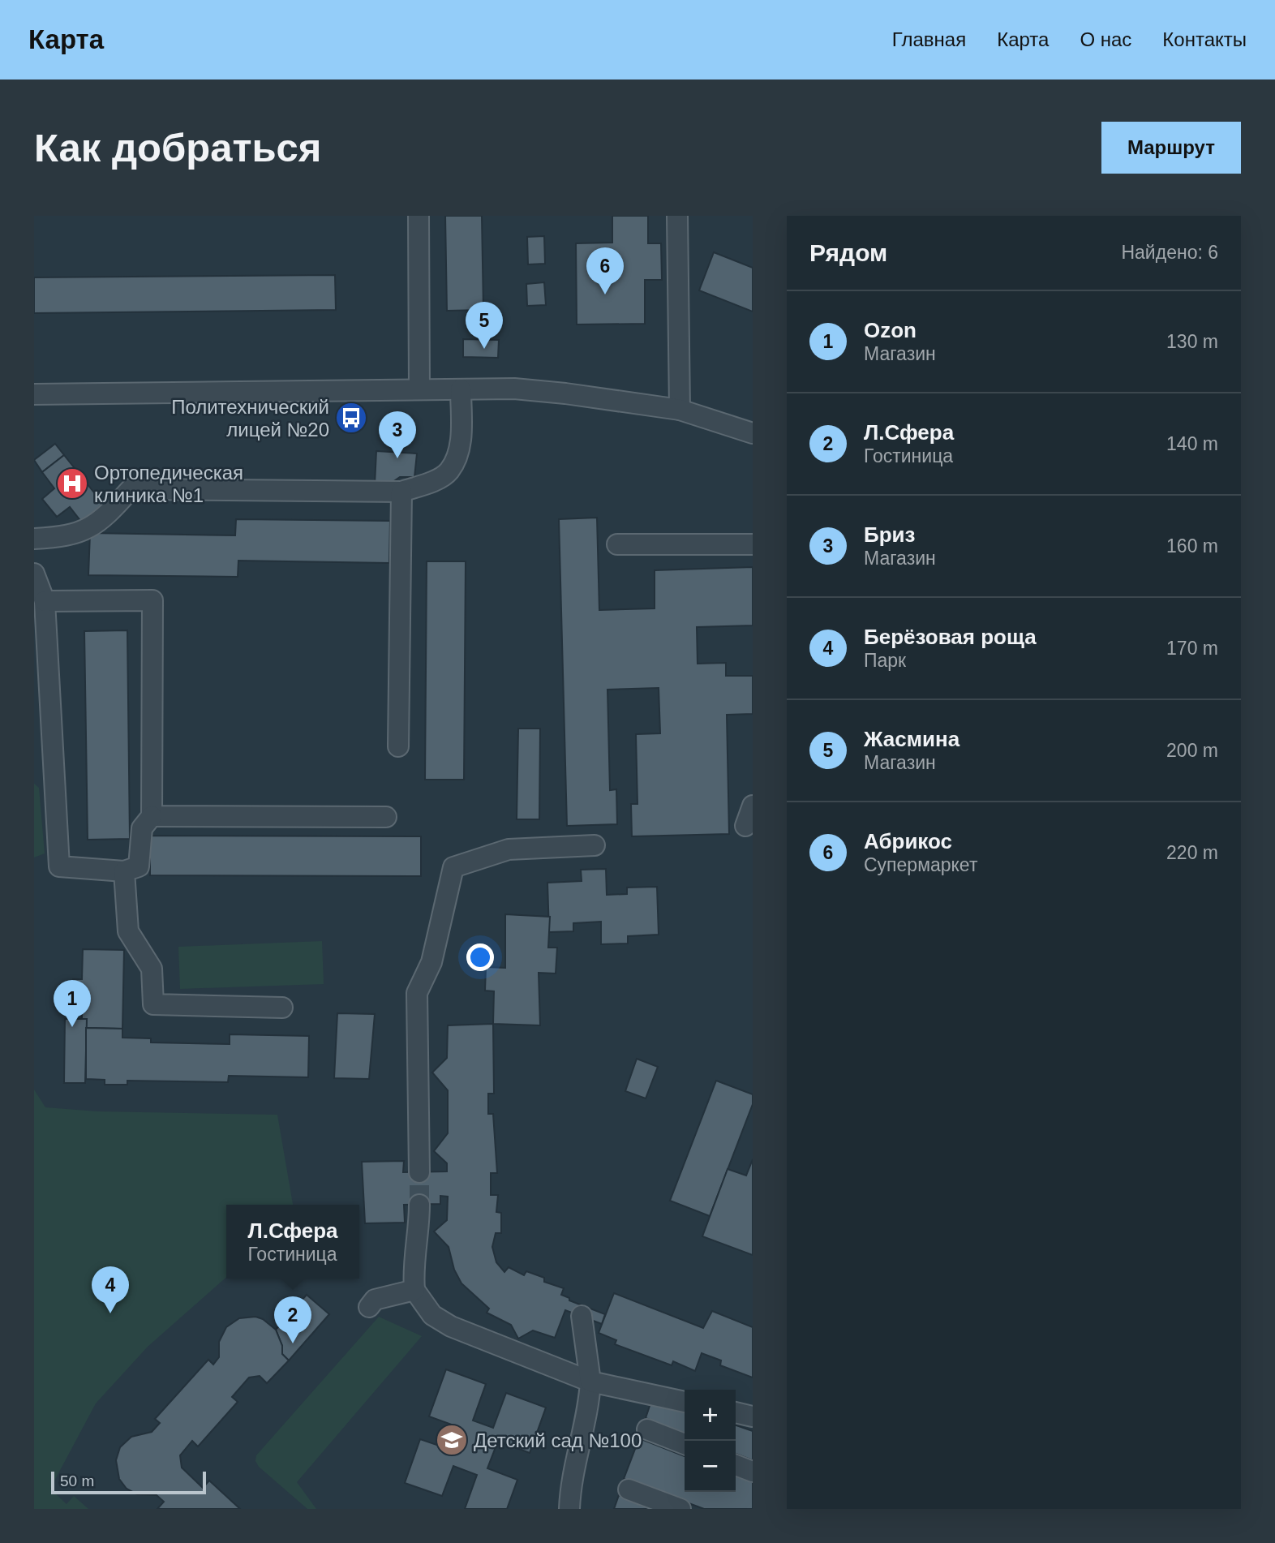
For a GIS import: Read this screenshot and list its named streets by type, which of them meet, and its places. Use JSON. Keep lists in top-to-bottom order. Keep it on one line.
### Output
{"places":{"bus stop":["Политехнический лицей №20"],"hospital":["Ортопедическая клиника №1"],"school or university":["Детский сад №100"]},"scale_bar":"50 m","page":{"header":"Карта","nav":["Главная","Карта","О нас","Контакты"],"buttons":"Маршрут","title":"Как добраться","heading":["Рядом","Найдено: 6"],"pins":["6","5","3","1","4","2"],"list":[{"mark":"1","name":"Ozon","note":"Магазин","value":"130 m"},{"mark":"2","name":"Л.Сфера","note":"Гостиница","value":"140 m"},{"mark":"3","name":"Бриз","note":"Магазин","value":"160 m"},{"mark":"4","name":"Берёзовая роща","note":"Парк","value":"170 m"},{"mark":"5","name":"Жасмина","note":"Магазин","value":"200 m"},{"mark":"6","name":"Абрикос","note":"Супермаркет","value":"220 m"}],"popup":["Л.Сфера","Гостиница"],"map_buttons":["+","−"],"scale":"50 m"}}
